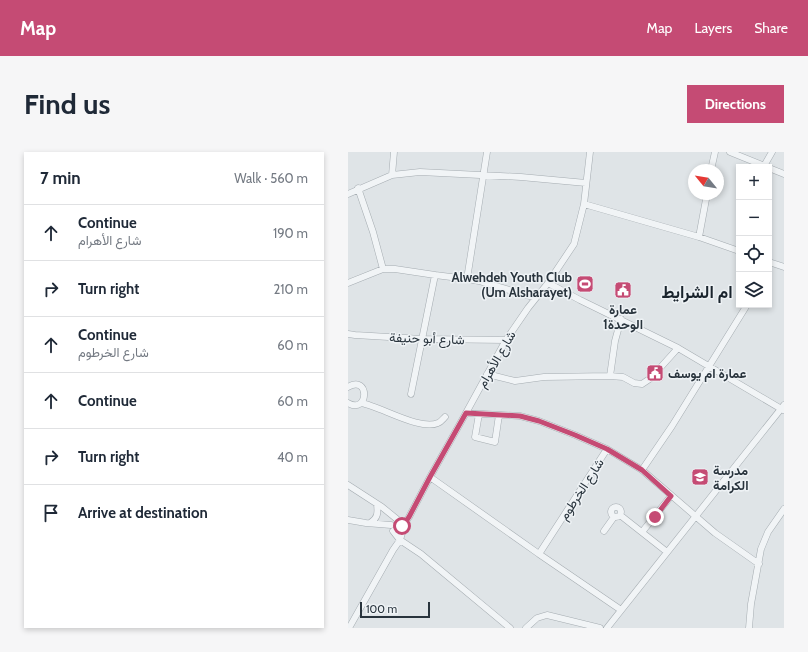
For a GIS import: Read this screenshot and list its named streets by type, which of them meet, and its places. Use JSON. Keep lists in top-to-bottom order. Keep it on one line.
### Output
{"streets":{"street":["شارع أبو حنيفة","شارع الأهرام","شارع الخرطوم"]},"crossings":[["شارع أبو حنيفة","شارع الأهرام"]],"districts":["ام الشرايط"],"places":{"sports":["Alwehdeh Youth Club (Um Alsharayet)"],"public building":["عمارة الوحدة1","عمارة ام يوسف"],"school or university":["مدرسة الكرامة"]},"scale_bar":"100 m","north":"top left","page":{"header":"Map","nav":["Map","Layers","Share"],"buttons":"Directions","title":"Find us","heading":["7 min","Walk · 560 m"],"map_buttons":["+","−"],"list":[["Continue","شارع الأهرام","190 m"],["Turn right","210 m"],["Continue","شارع الخرطوم","60 m"],["Continue","60 m"],["Turn right","40 m"],"Arrive at destination"],"scale":"100 m"}}
